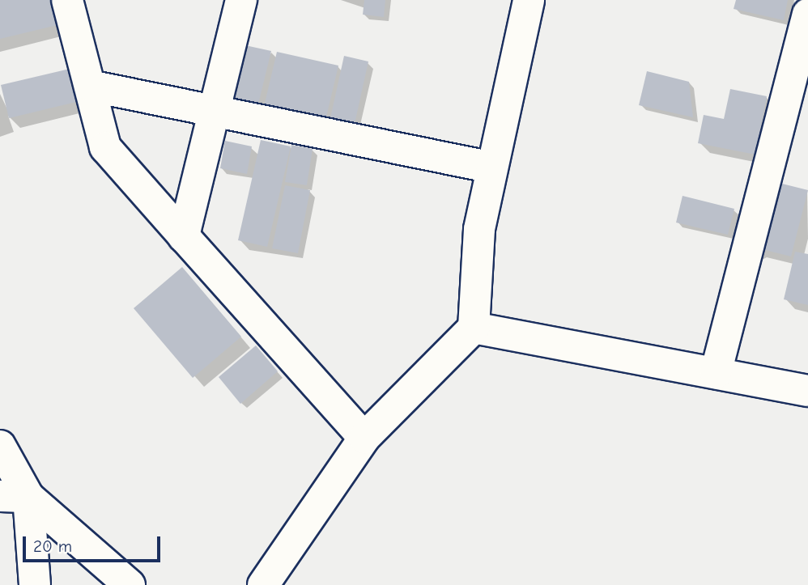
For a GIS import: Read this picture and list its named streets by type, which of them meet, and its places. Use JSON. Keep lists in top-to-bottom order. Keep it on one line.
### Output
{"scale_bar":"20 m"}
